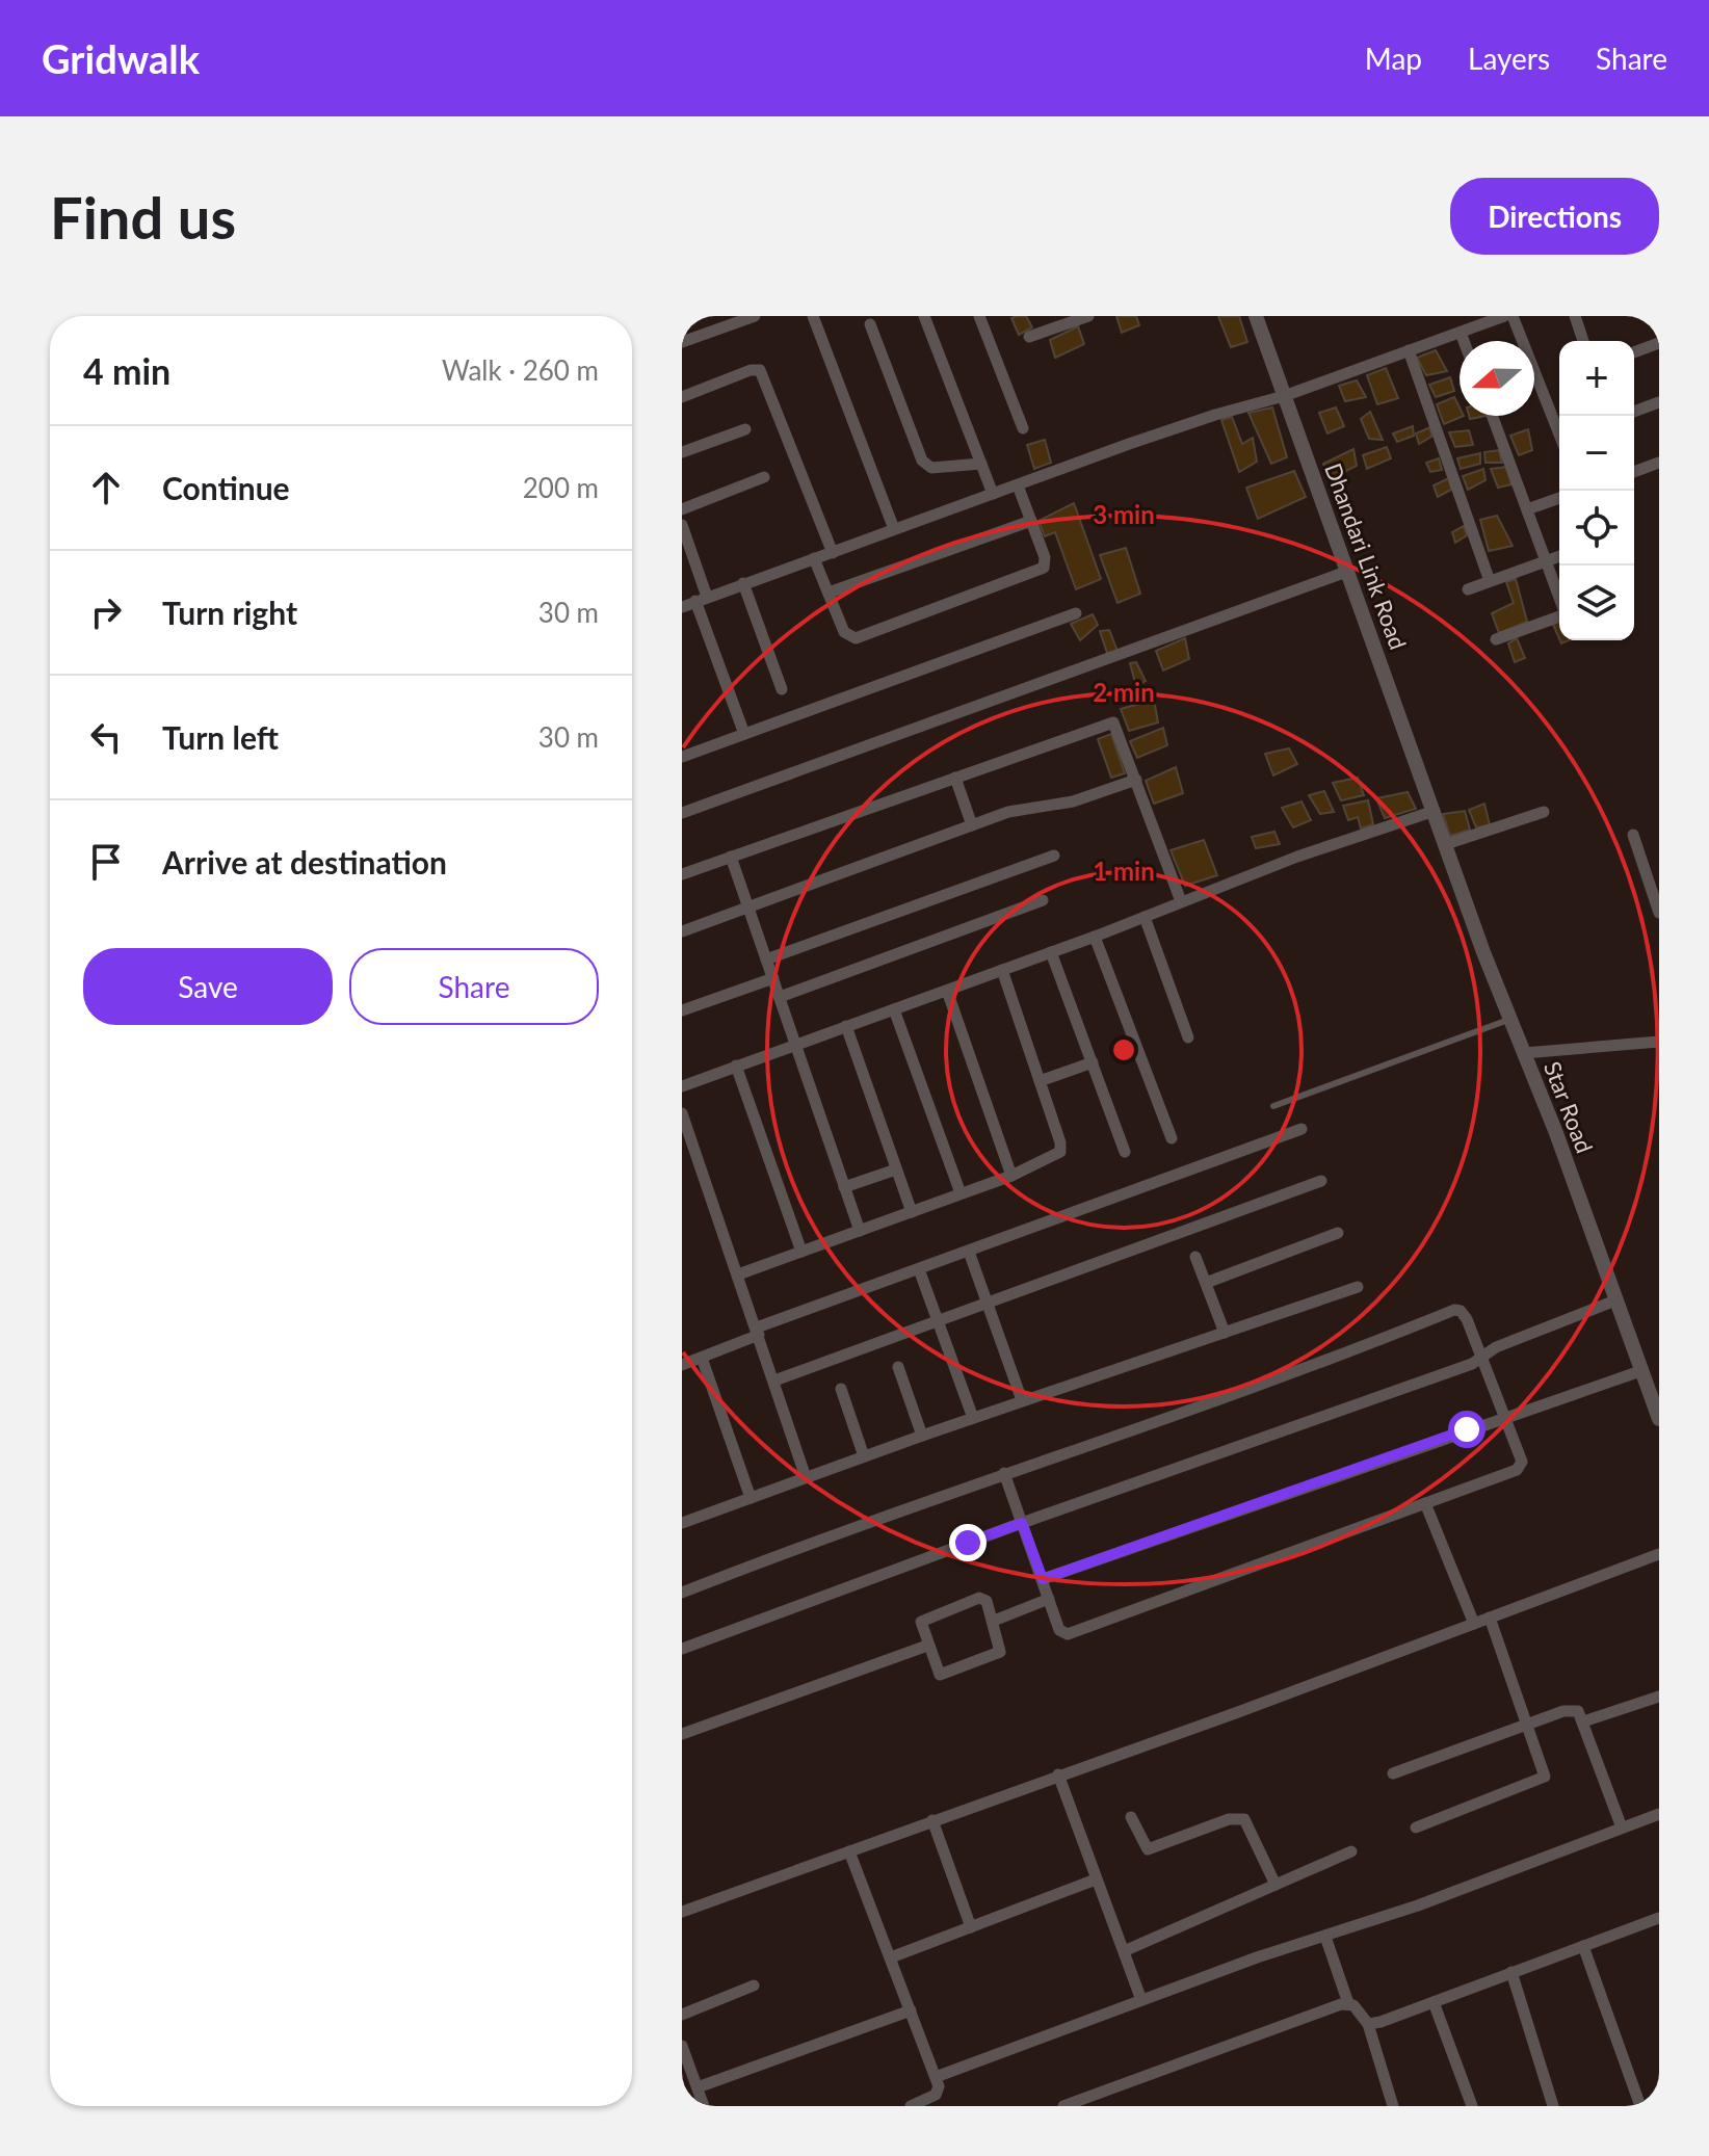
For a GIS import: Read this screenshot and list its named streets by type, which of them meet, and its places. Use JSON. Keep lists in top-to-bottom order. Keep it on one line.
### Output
{"streets":{"street":["Dhandari Link Road","Star Road"]},"crossings":[["Dhandari Link Road","Star Road"]],"north":"left","page":{"header":"Gridwalk","nav":["Map","Layers","Share"],"buttons":["Directions",["Save","Share"]],"title":"Find us","heading":["4 min","Walk · 260 m"],"map_buttons":["+","−"],"list":[["Continue","200 m"],["Turn right","30 m"],["Turn left","30 m"],"Arrive at destination"]},"rings":["3 min","2 min","1 min"]}
